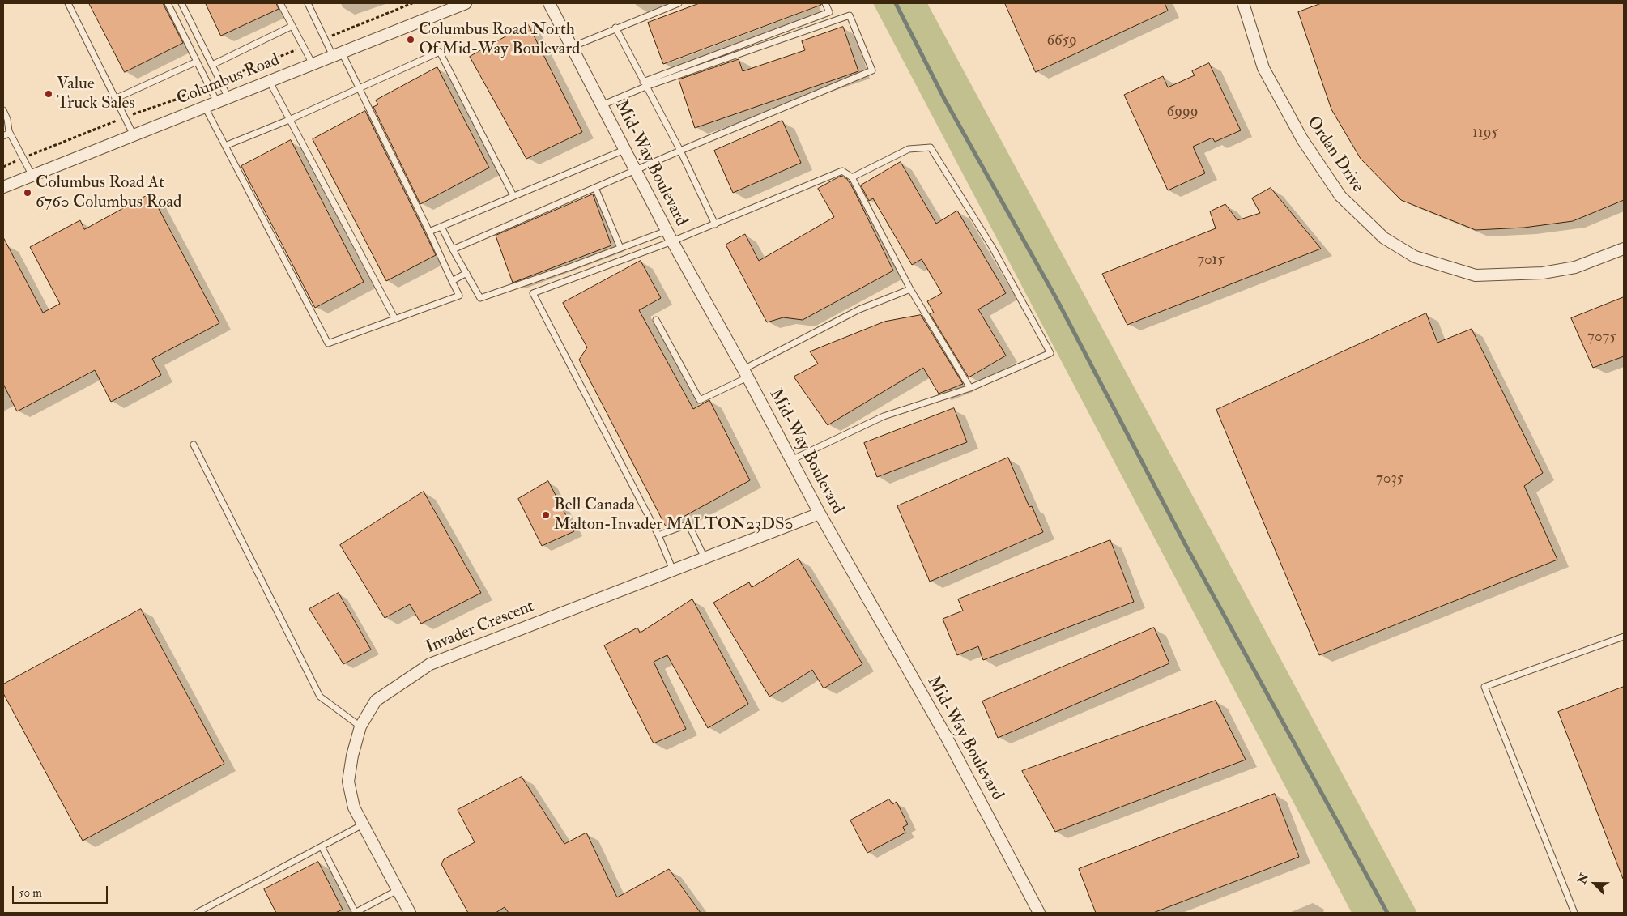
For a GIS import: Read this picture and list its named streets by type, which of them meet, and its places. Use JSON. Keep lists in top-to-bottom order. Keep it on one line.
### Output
{"streets":{"street":["Columbus Road","Ordan Drive","Mid-Way Boulevard","Invader Crescent"]},"crossings":[["Mid-Way Boulevard","Invader Crescent"]],"places":["Columbus Road North Of Mid-Way Boulevard","Value Truck Sales","Columbus Road At 6760 Columbus Road","Bell Canada Malton-Invader MALTON23DS0"],"house_numbers":["6659","6999","1195","7015","7075","7035"],"scale_bar":"50 m","north":"top left"}
